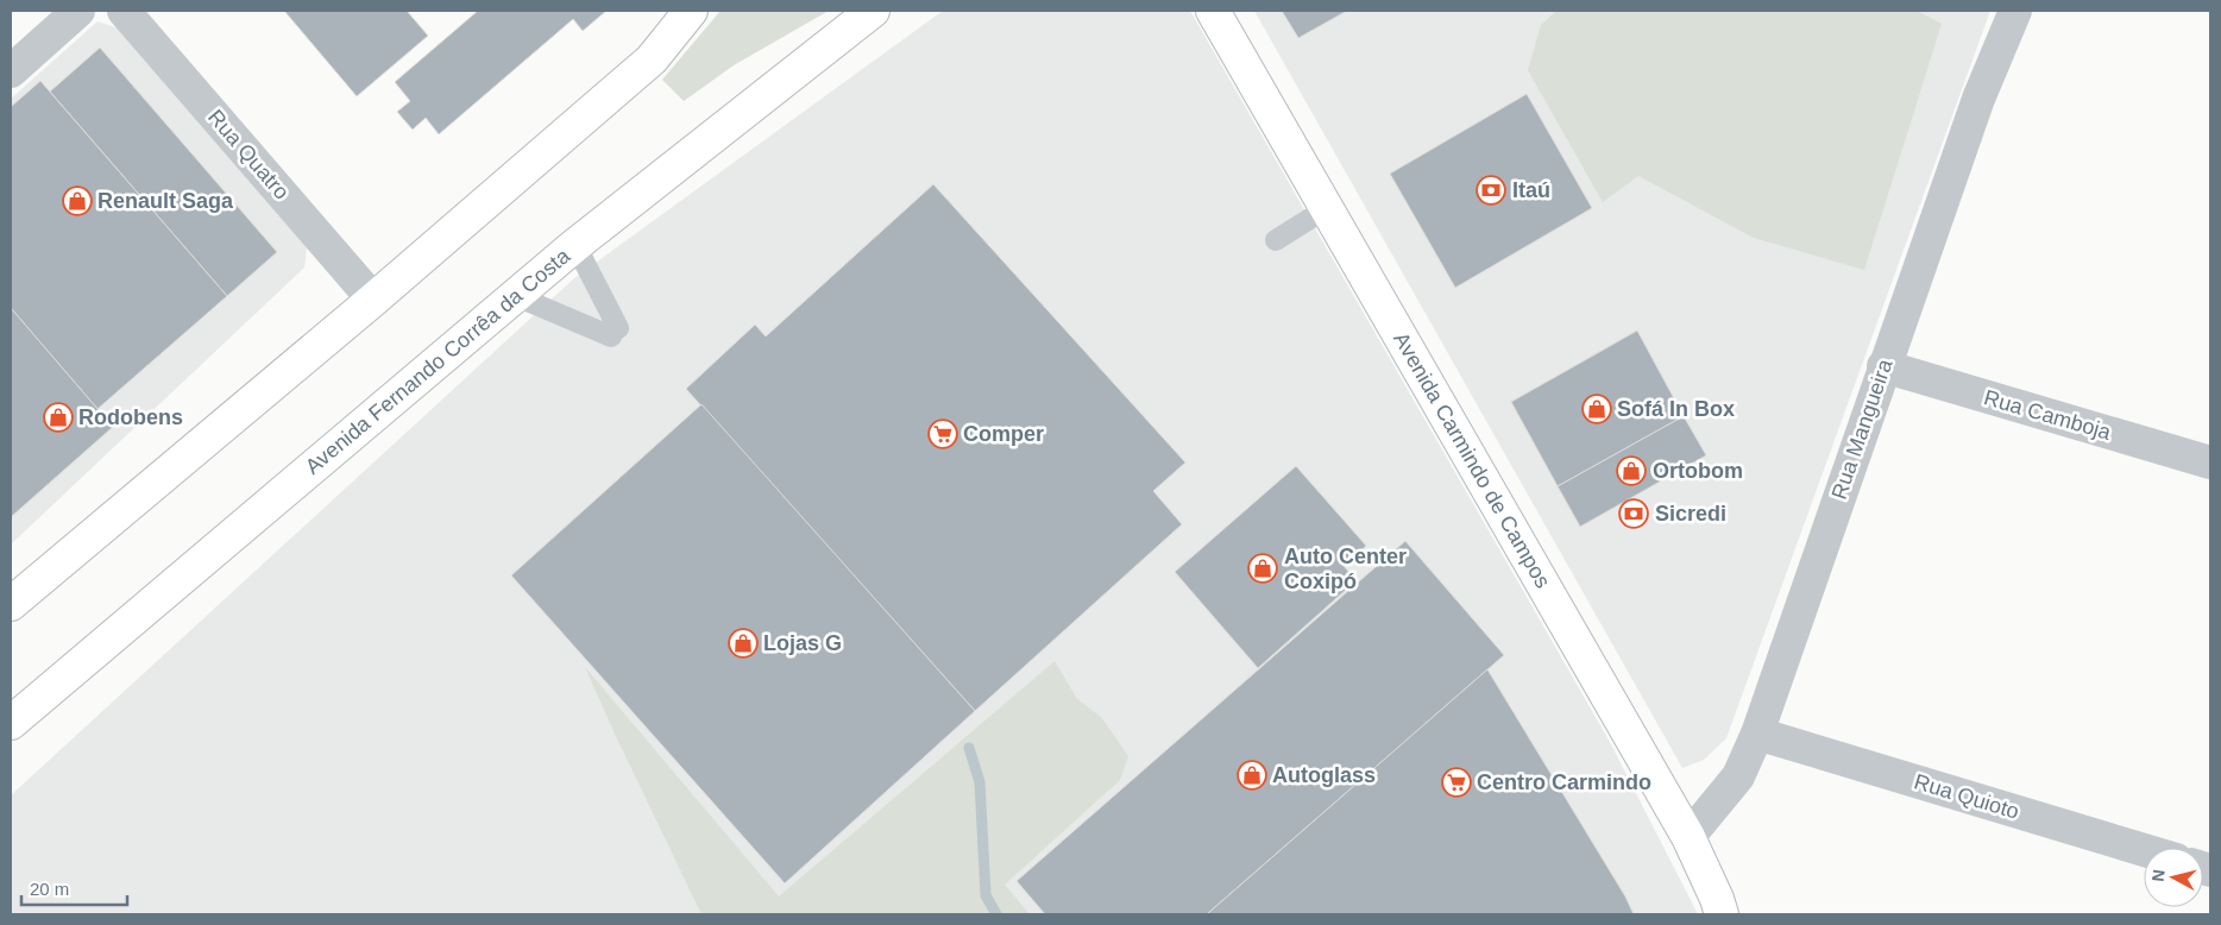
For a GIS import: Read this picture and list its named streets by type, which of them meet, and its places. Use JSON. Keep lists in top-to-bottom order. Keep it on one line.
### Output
{"streets":{"main road":["Avenida Fernando Corrêa da Costa","Avenida Carmindo de Campos"],"street":["Rua Quatro","Rua Camboja","Rua Mangueira","Rua Quioto"]},"crossings":[["Rua Camboja","Rua Mangueira"],["Rua Mangueira","Avenida Carmindo de Campos"],["Rua Mangueira","Rua Quioto"]],"places":{"bank":["Itaú","Sicredi"],"shop":["Renault Saga","Sofá In Box","Rodobens","Ortobom","Auto Center Coxipó","Lojas G","Autoglass"],"supermarket":["Comper","Centro Carmindo"]},"scale_bar":"20 m","north":"left"}
